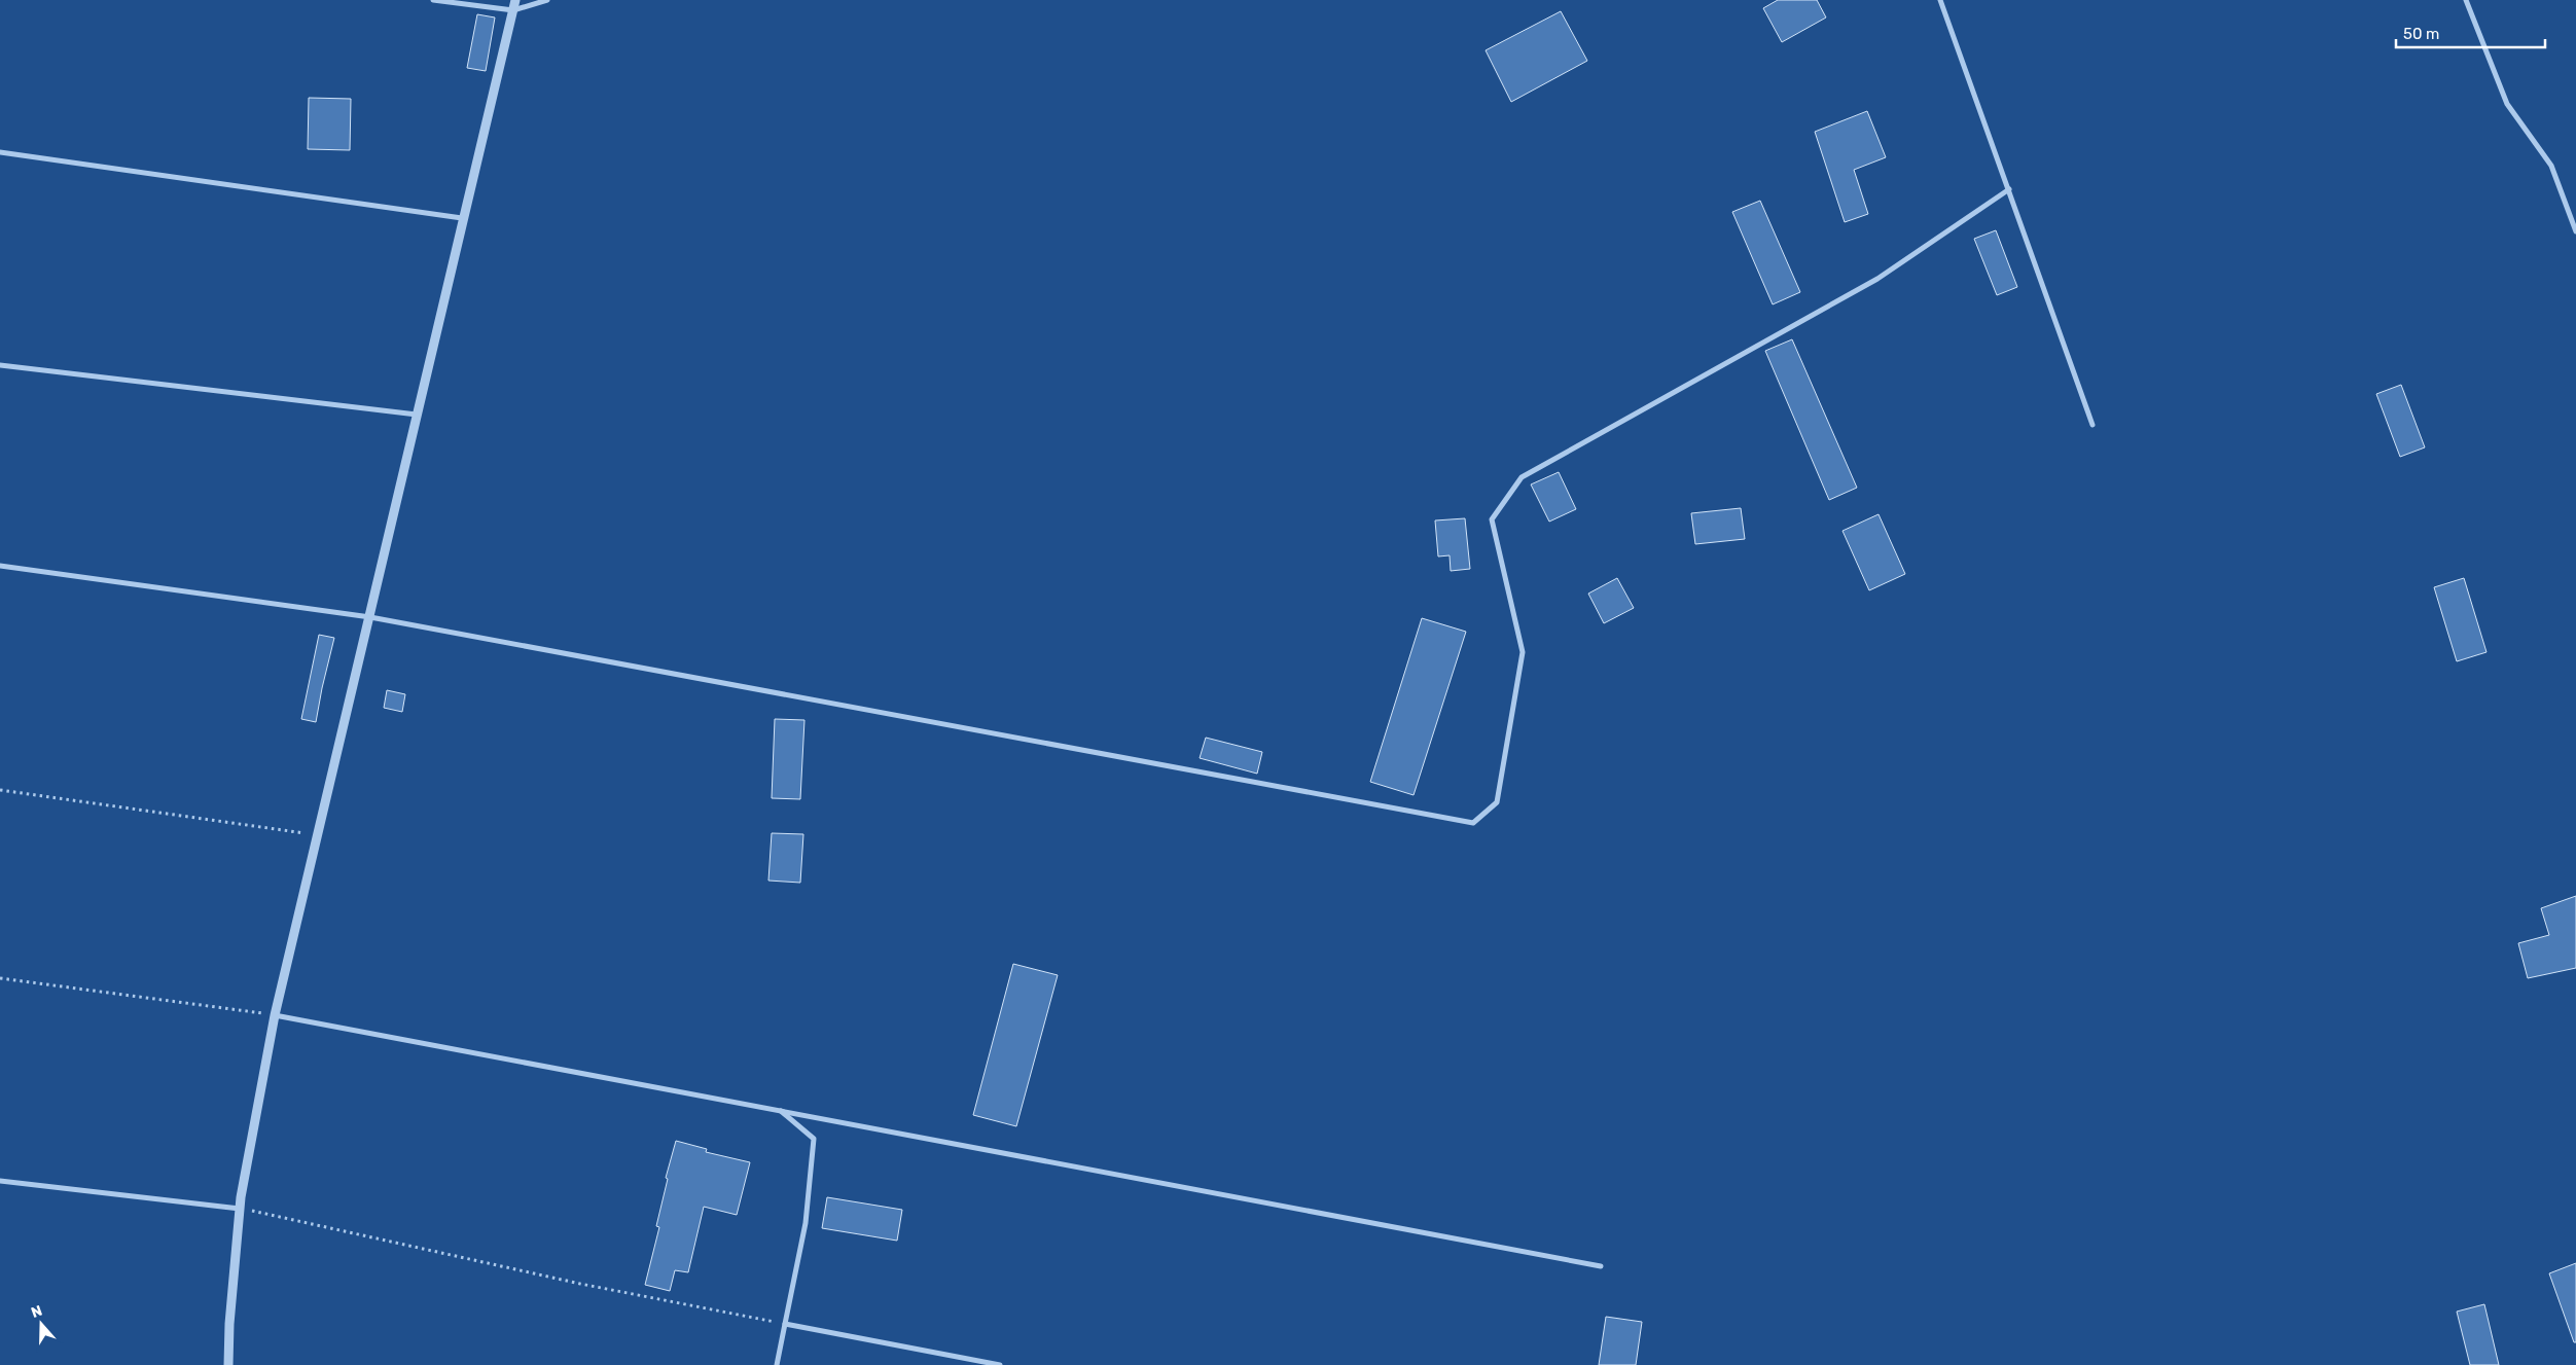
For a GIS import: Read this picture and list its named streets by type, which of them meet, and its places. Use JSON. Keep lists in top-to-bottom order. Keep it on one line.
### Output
{"scale_bar":"50 m","north":"top"}
